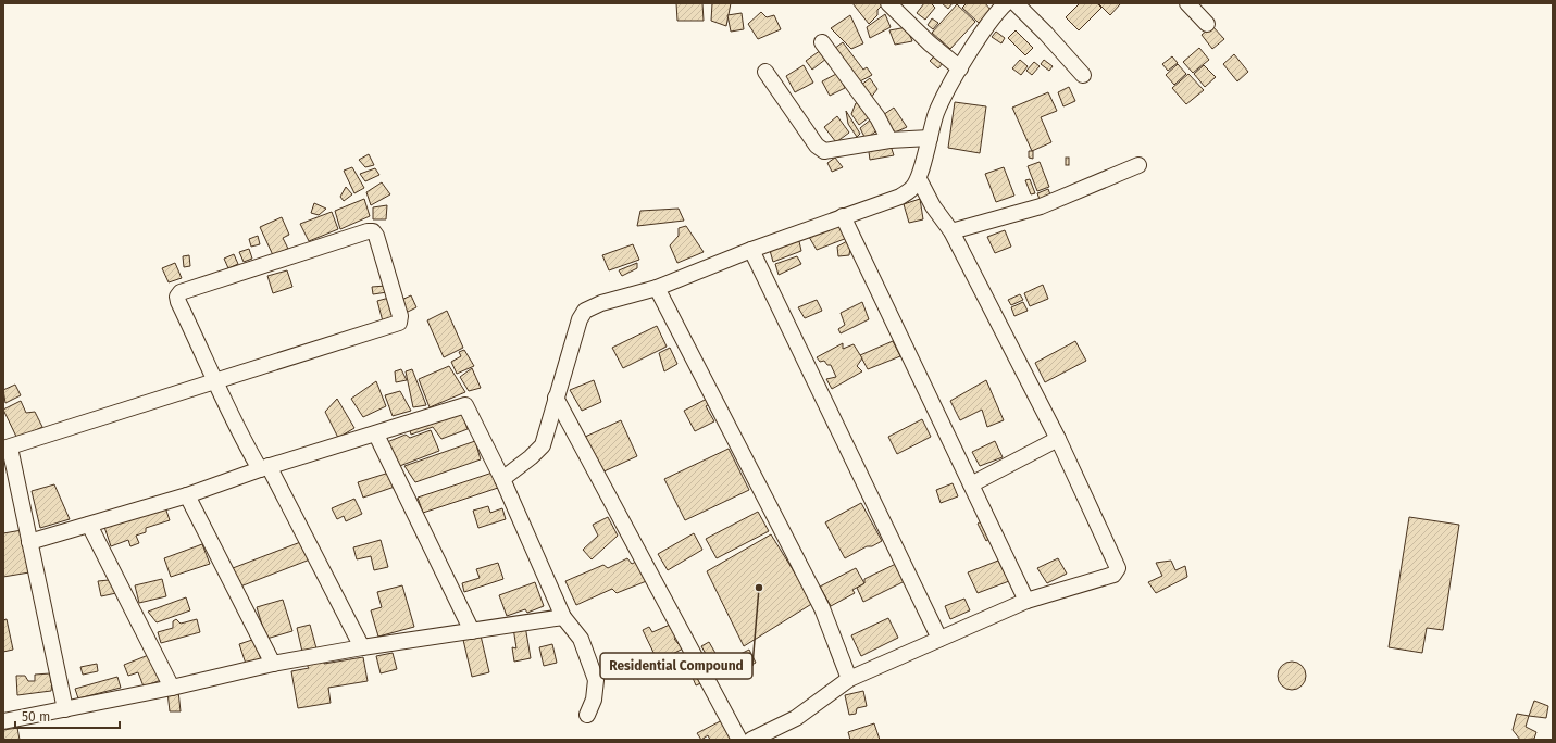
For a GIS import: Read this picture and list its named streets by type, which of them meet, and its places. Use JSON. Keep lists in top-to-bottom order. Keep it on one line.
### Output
{"places":["Residential Compound"],"scale_bar":"50 m"}
